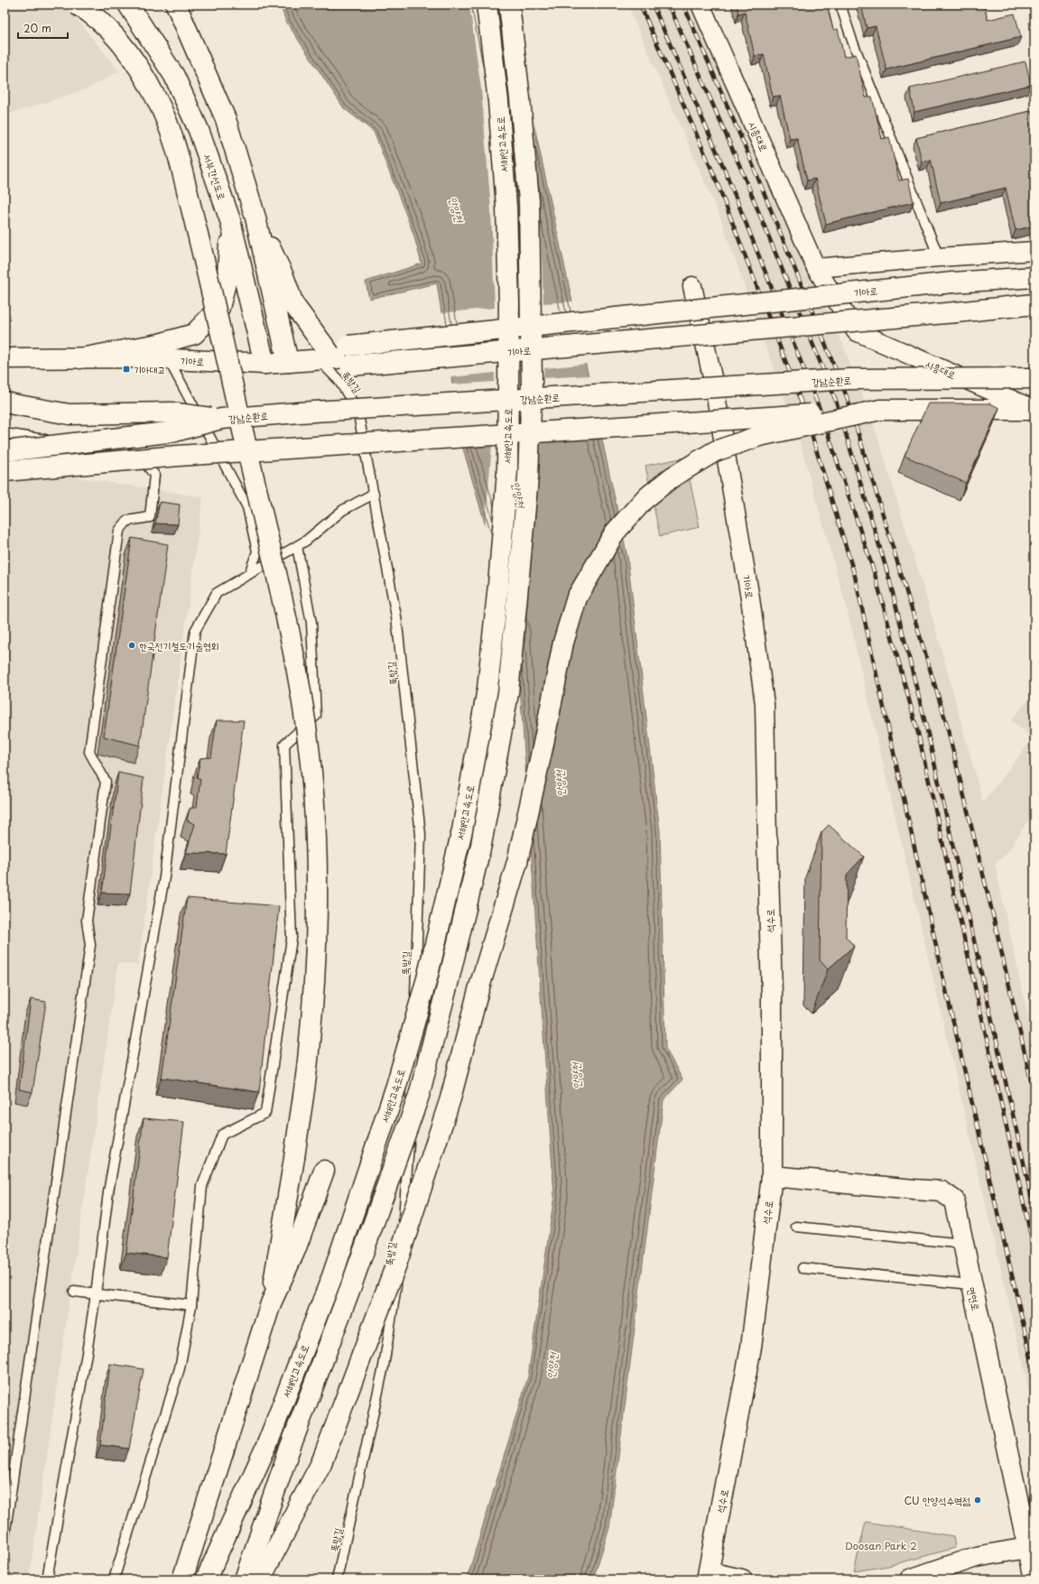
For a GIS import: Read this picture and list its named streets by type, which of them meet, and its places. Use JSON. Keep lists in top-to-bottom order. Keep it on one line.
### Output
{"streets":{"main road":["서해안고속도로","서부간선도로","기아로","강남순환로","석수로","연현로"],"street":["시흥대로"],"lane":["뚝방길"]},"crossings":[["서부간선도로","기아로"],["기아로","뚝방길"],["기아로","석수로"],["석수로","연현로"]],"water":["안양천"],"parks":["Doosan Park 2"],"places":{"transit":["기아대교"],"other":["한국전기철도기술협회","CU 안양석수역점"]},"scale_bar":"20 m"}
